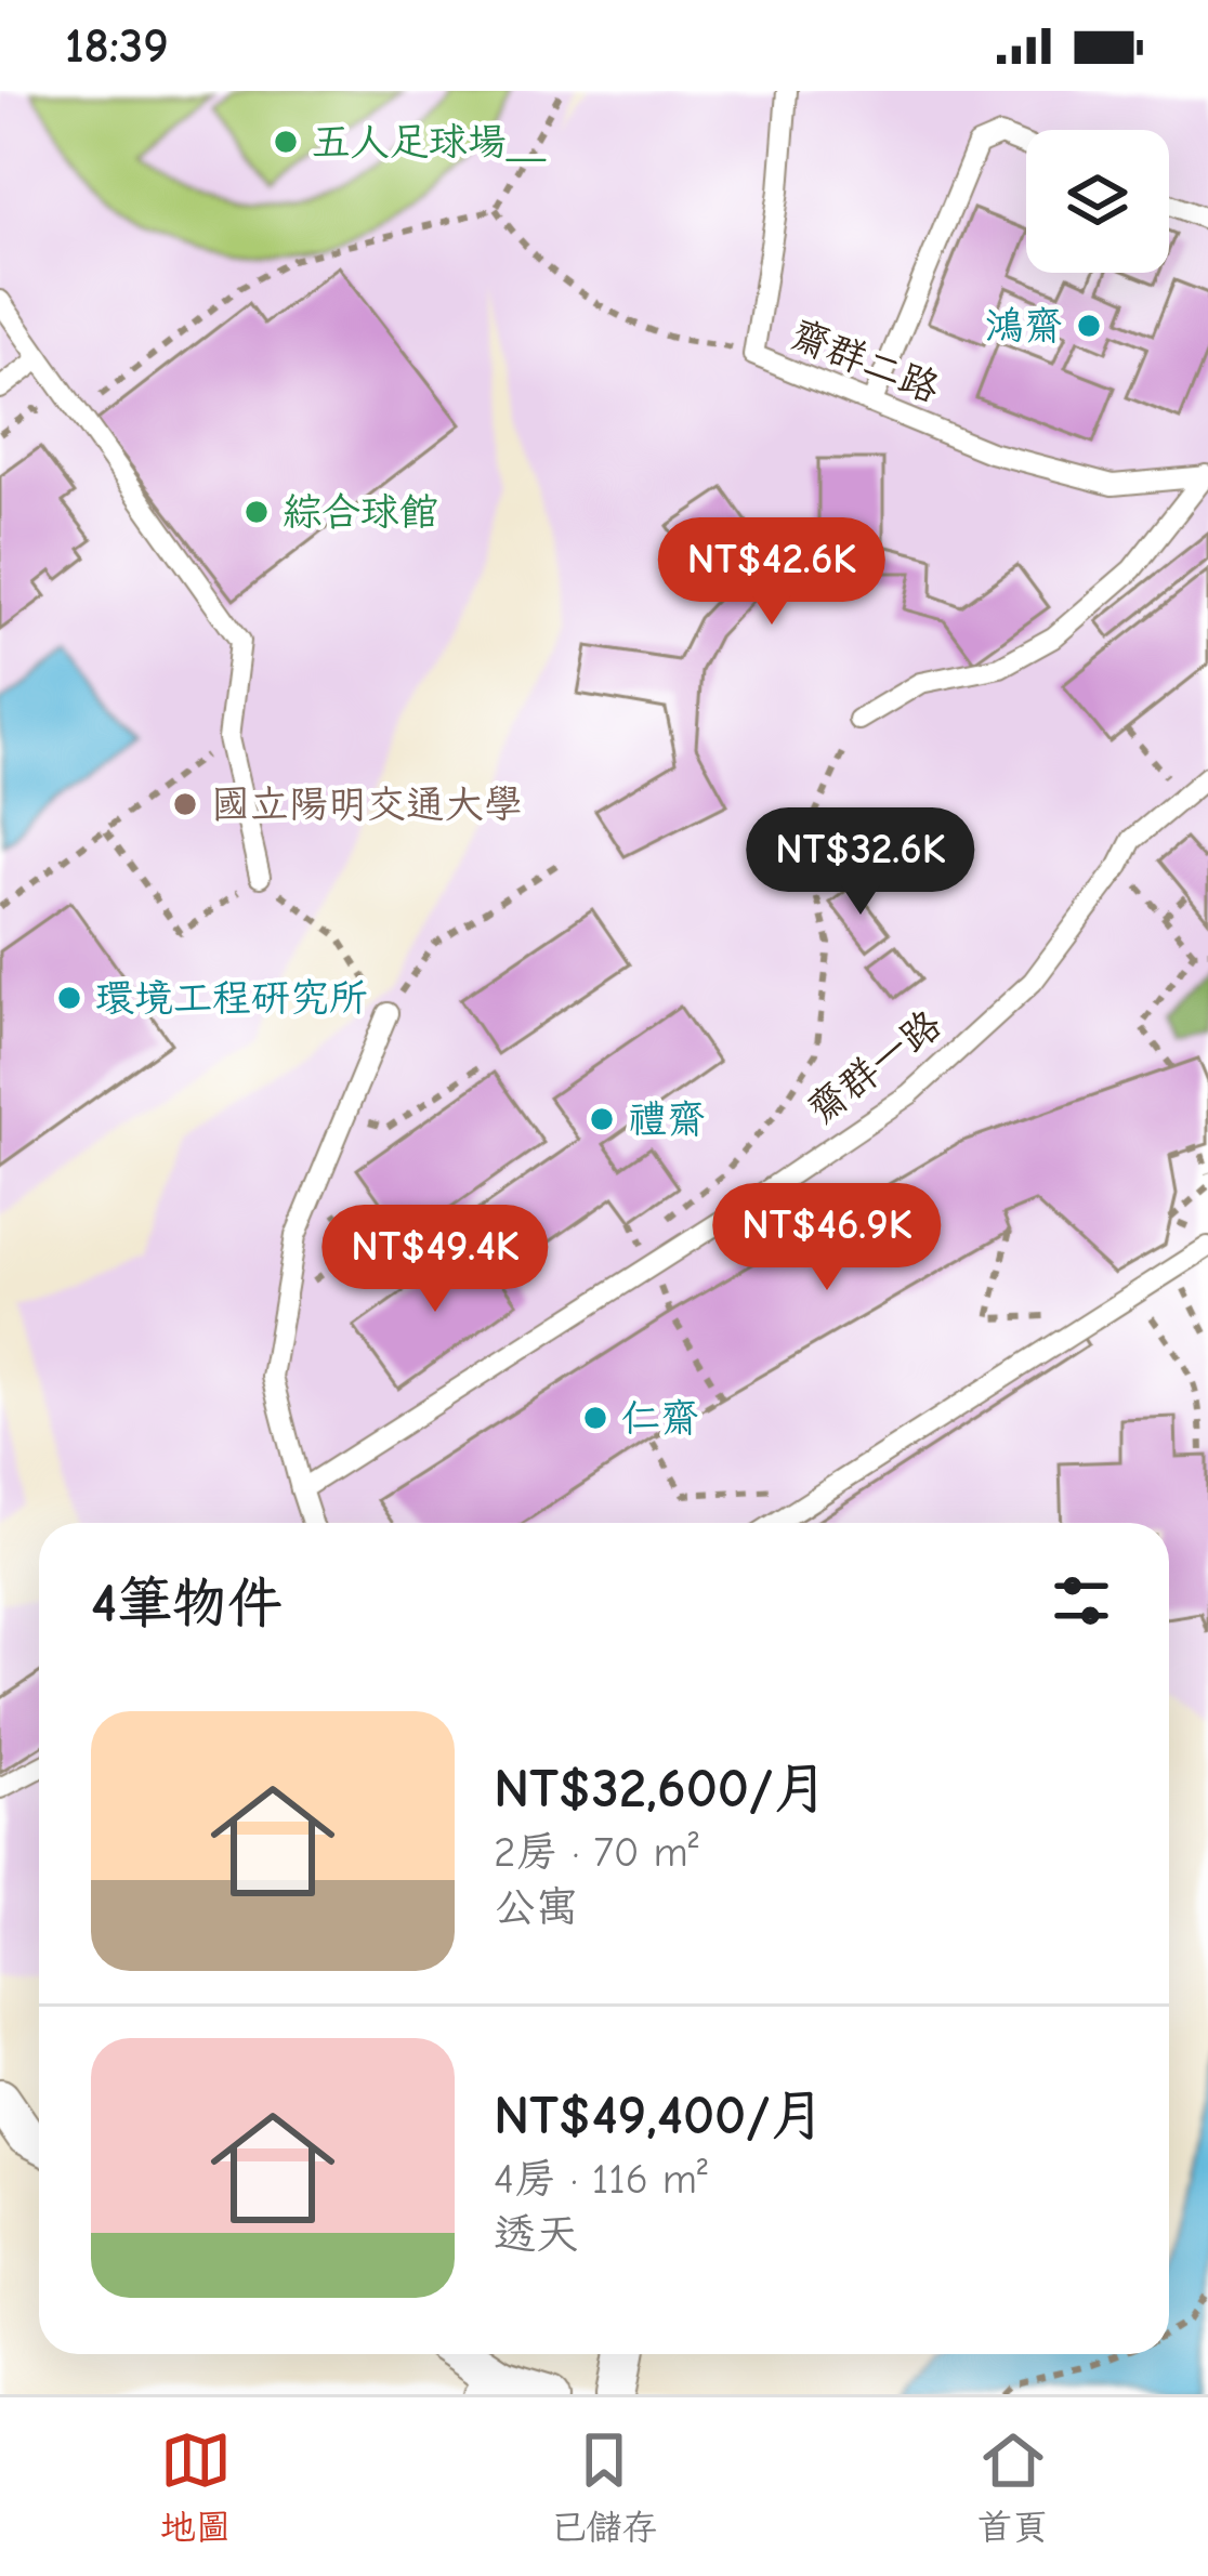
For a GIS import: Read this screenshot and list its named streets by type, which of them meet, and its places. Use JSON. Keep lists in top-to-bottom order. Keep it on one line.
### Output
{"streets":{"lane":["齋群二路","齋群一路"]},"places":["五人足球場＿","鴻齋","綜合球館","國立陽明交通大學","環境工程研究所","禮齋","仁齋"],"page":{"status":"18:39","price":["NT$42.6K","NT$32.6K","NT$46.9K","NT$49.4K"],"heading":"4筆物件","list":[{"name":"NT$32,600/月","note":"2房 · 70 m² · 公寓"},{"name":"NT$49,400/月","note":"4房 · 116 m² · 透天"}],"tabs":["地圖","已儲存","首頁"]}}
